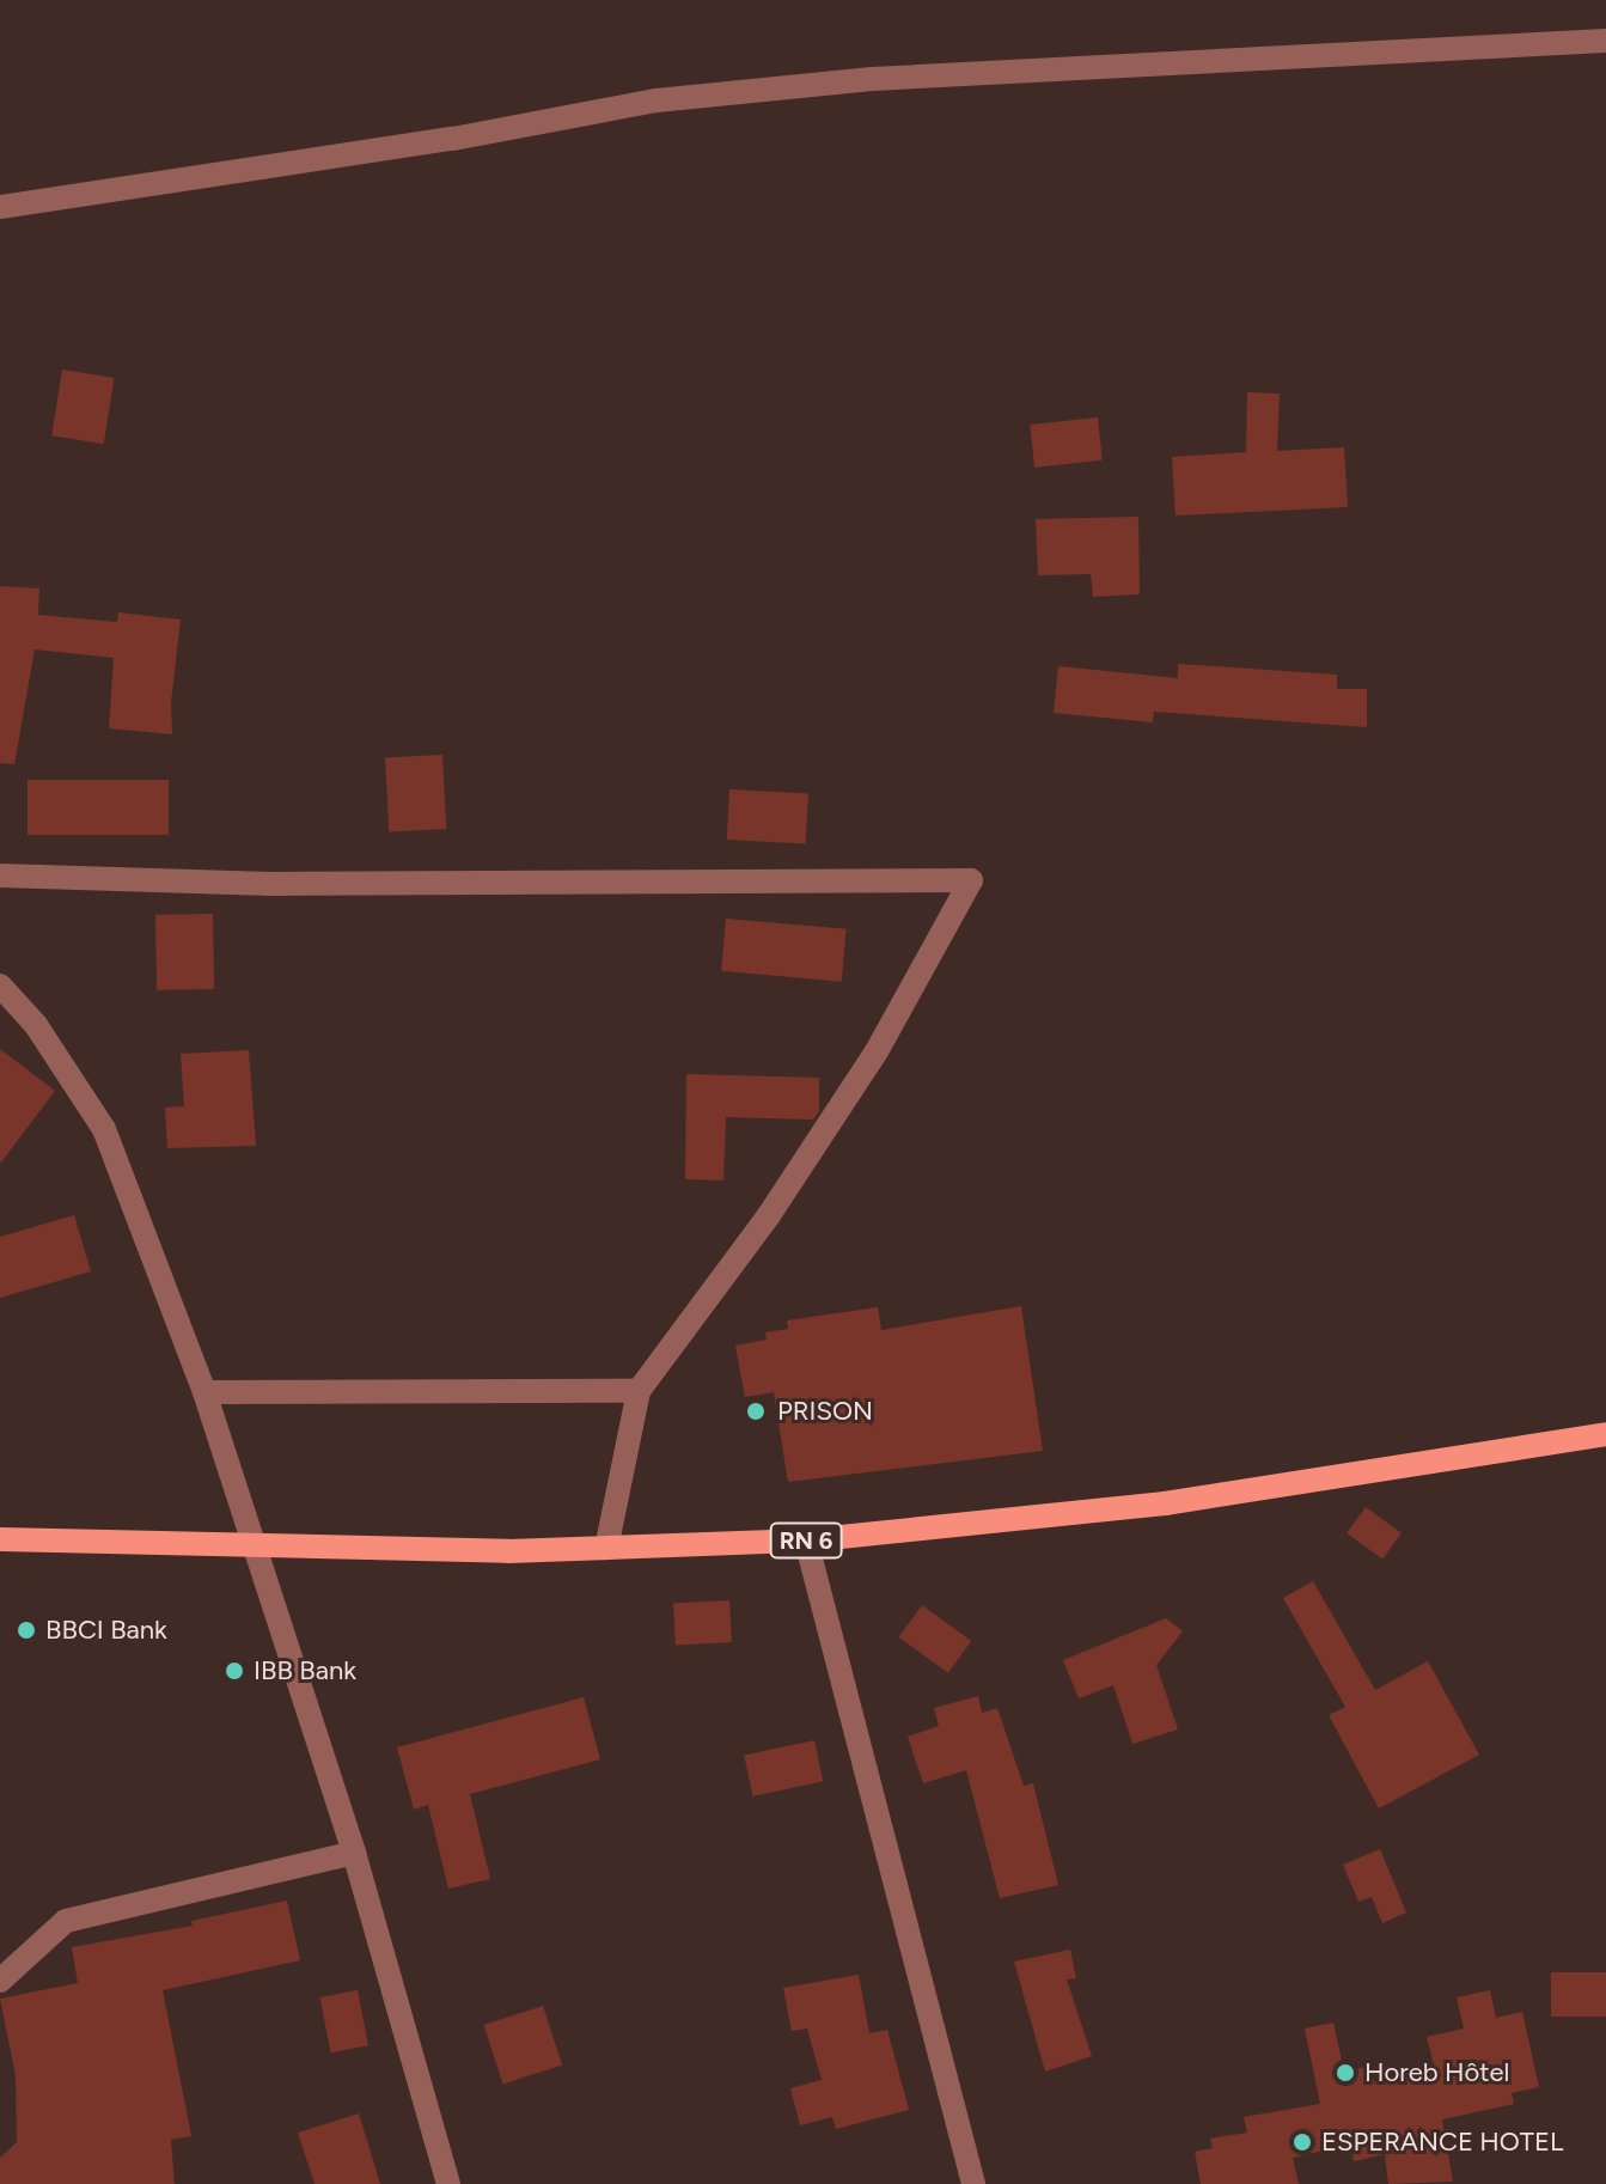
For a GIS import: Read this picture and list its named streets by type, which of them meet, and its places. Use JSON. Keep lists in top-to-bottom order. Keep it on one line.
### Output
{"streets":{"main road":["RN 6"]},"places":["PRISON","BBCI Bank","IBB Bank","Horeb Hôtel","ESPERANCE HOTEL"]}
